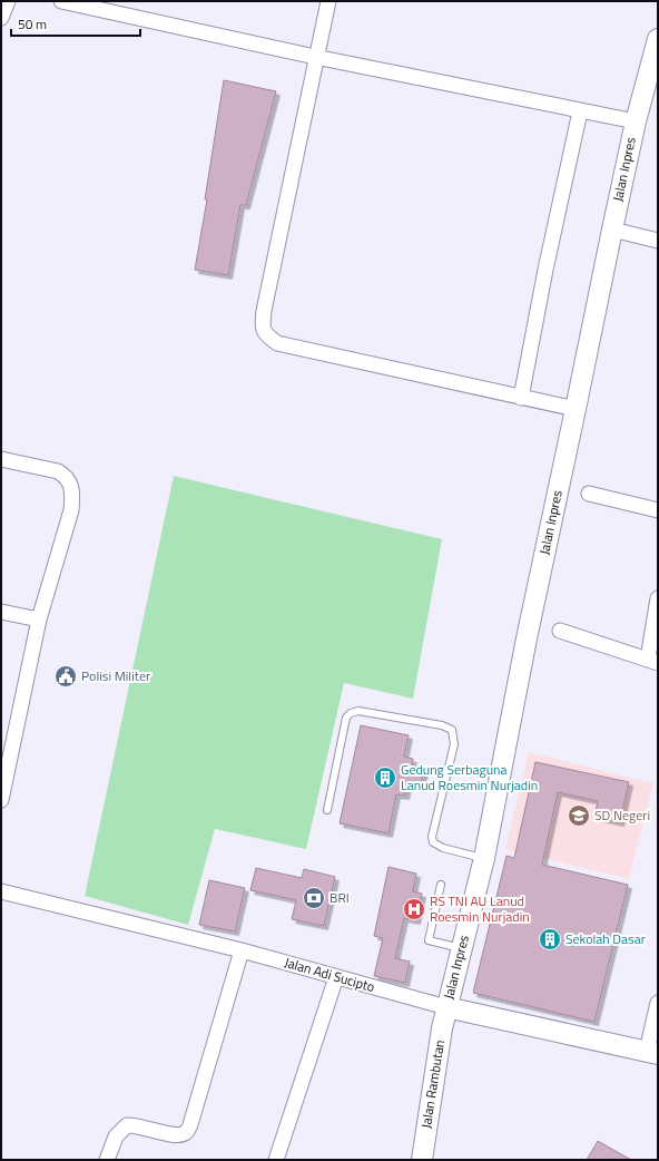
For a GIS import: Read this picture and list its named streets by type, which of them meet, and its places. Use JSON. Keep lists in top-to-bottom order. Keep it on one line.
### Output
{"streets":{"main road":["Jalan Inpres","Jalan Adi Sucipto","Jalan Rambutan"]},"crossings":[["Jalan Inpres","Jalan Adi Sucipto"],["Jalan Inpres","Jalan Rambutan"],["Jalan Adi Sucipto","Jalan Rambutan"]],"places":{"public building":["Polisi Militer"],"building":["Gedung Serbaguna Lanud Roesmin Nurjadin","Sekolah Dasar"],"school or university":["SD Negeri"],"bank":["BRI"],"hospital":["RS TNI AU Lanud Roesmin Nurjadin"]},"scale_bar":"50 m"}
